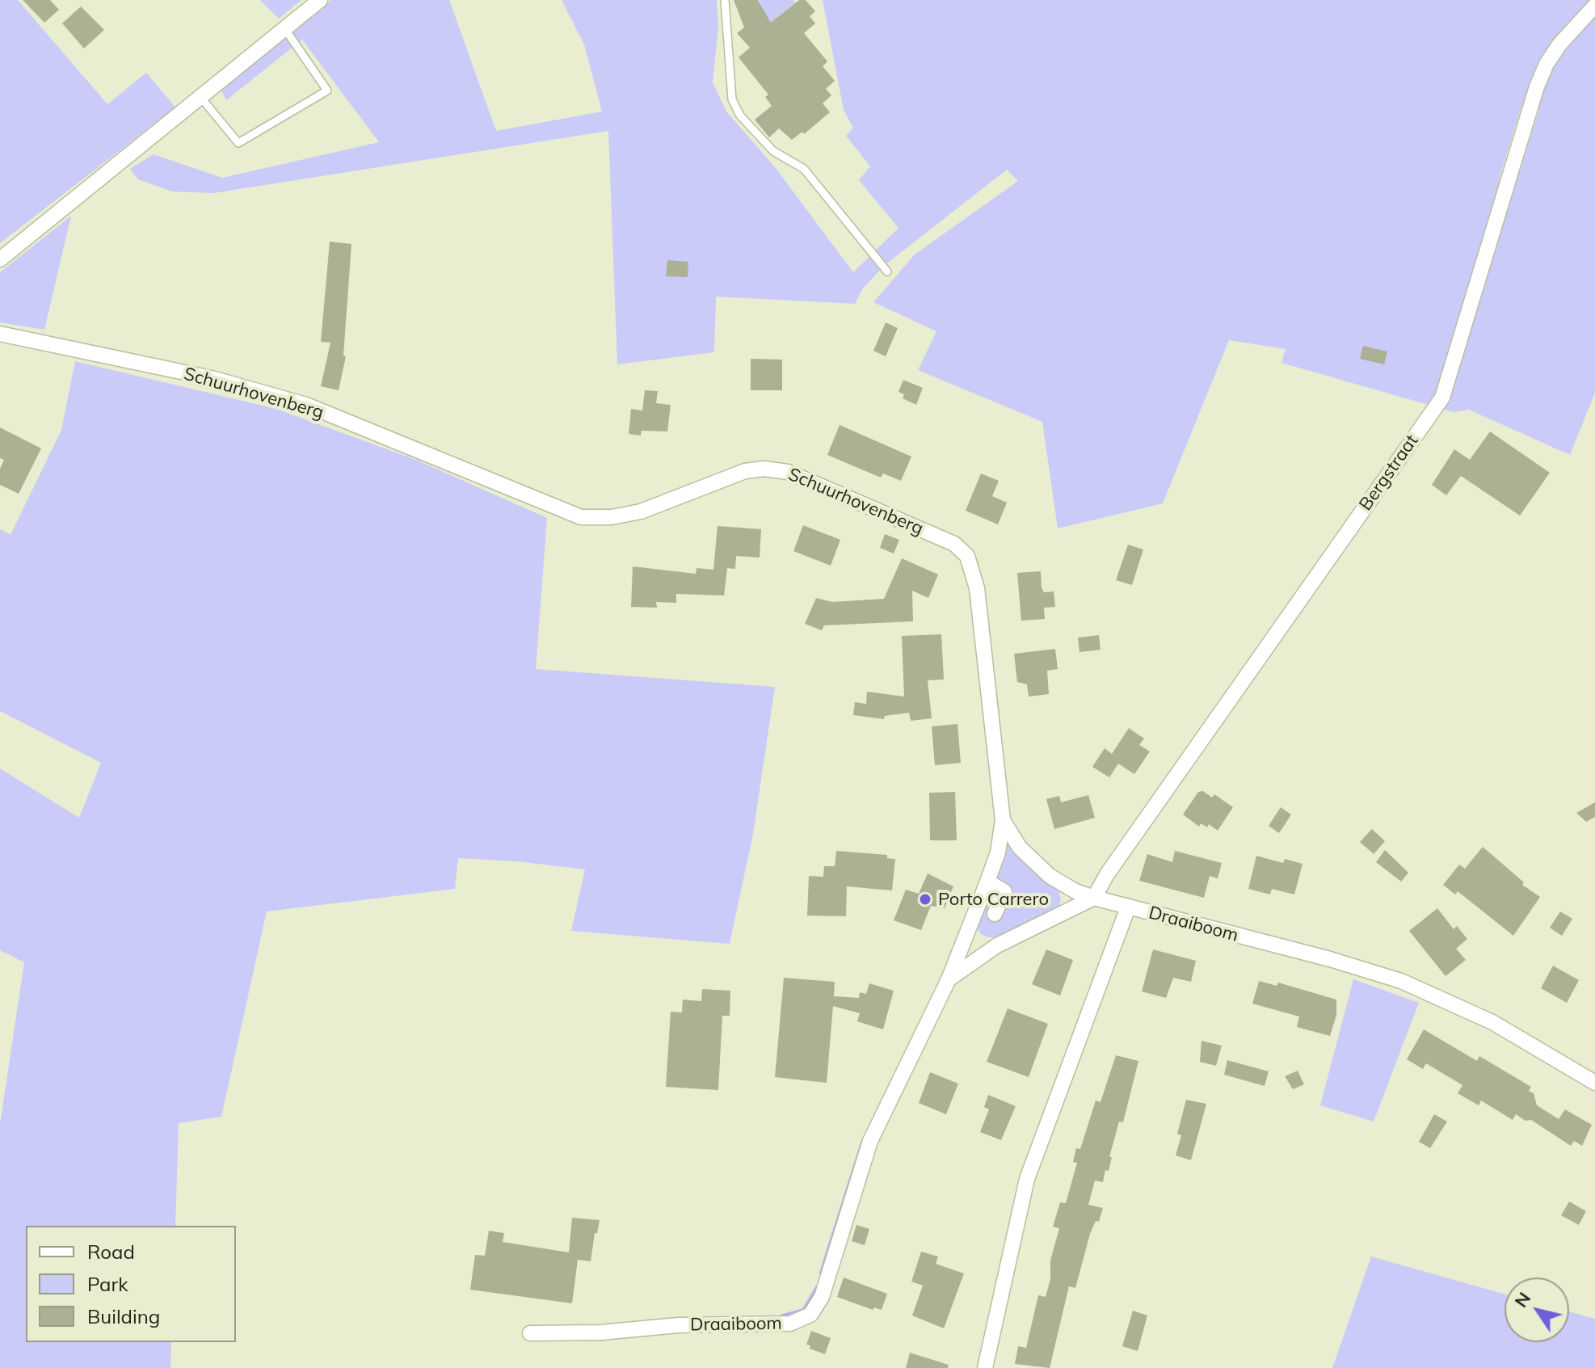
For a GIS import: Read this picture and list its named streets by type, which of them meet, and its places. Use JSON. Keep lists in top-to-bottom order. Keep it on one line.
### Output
{"streets":{"street":["Schuurhovenberg","Bergstraat","Draaiboom"]},"crossings":[["Schuurhovenberg","Bergstraat"],["Schuurhovenberg","Draaiboom"]],"places":["Porto Carrero"],"legend":["Road","Park","Building"],"north":"top left"}
